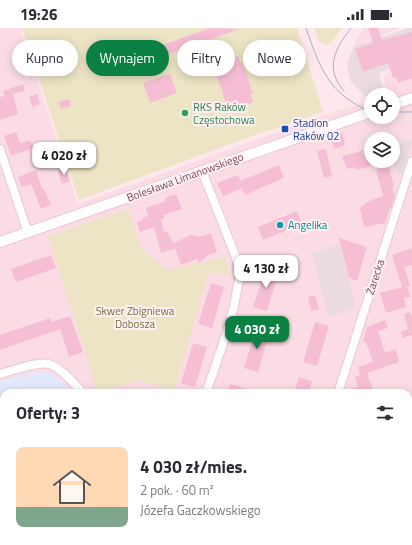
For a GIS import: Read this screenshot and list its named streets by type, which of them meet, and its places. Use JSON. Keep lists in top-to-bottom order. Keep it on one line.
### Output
{"streets":{"street":["Bolesława Limanowskiego","Żarecka"]},"parks":["Skwer Zbigniewa Dobosza"],"places":{"other":["RKS Raków Częstochowa","Angelika"],"transit":["Stadion Raków 02"]},"page":{"status":"19:26","chip":["Kupno","Wynajem","Filtry","Nowe"],"price":["4 020 zł","4 130 zł","4 030 zł"],"heading":"Oferty: 3","list":[{"name":"4 030 zł/mies.","note":"2 pok. · 60 m² · Józefa Gaczkowskiego"}]}}
